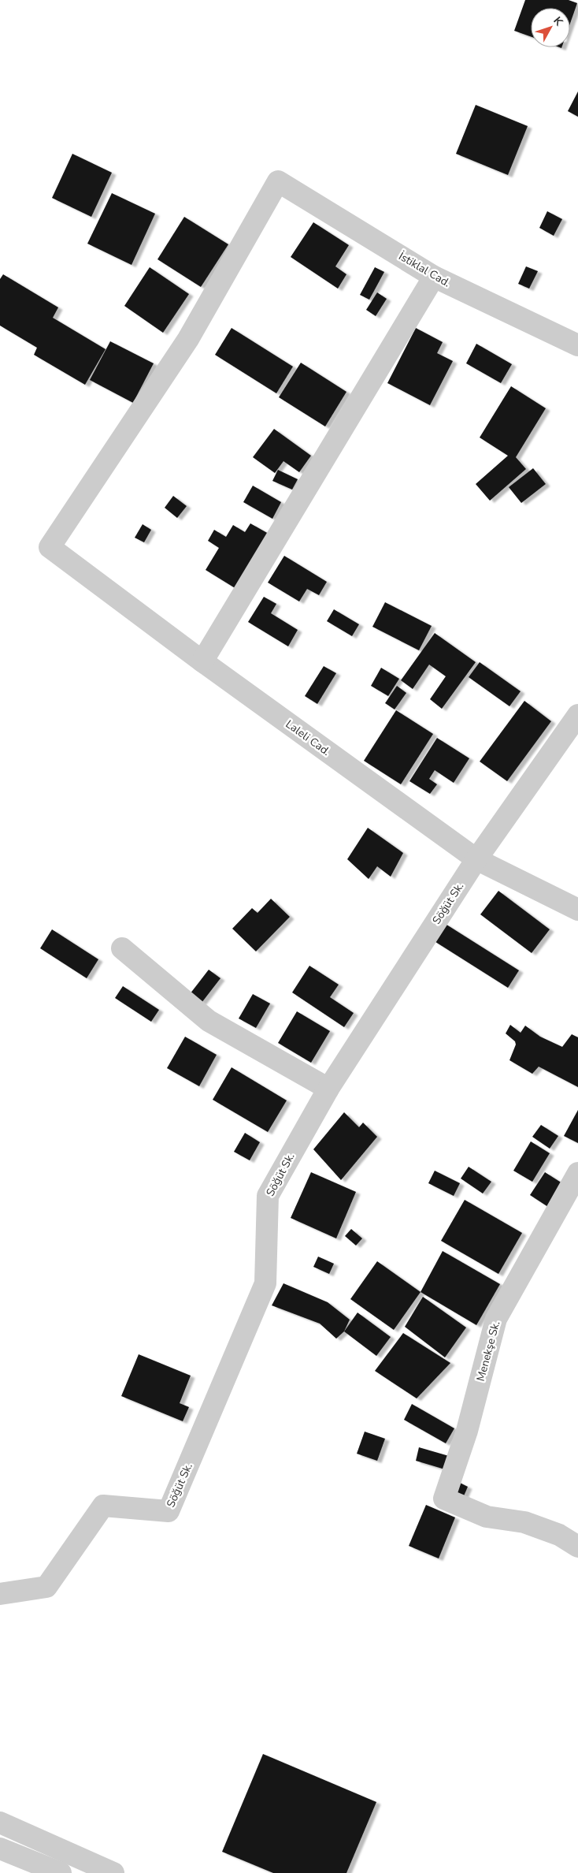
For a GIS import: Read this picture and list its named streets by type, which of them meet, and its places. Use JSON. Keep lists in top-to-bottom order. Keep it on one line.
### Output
{"streets":{"street":["İstiklal Cad.","Laleli Cad.","Söğüt Sk.","Menekşe Sk."]},"crossings":[["İstiklal Cad.","Laleli Cad."],["Laleli Cad.","Söğüt Sk."]],"north":"top right"}
